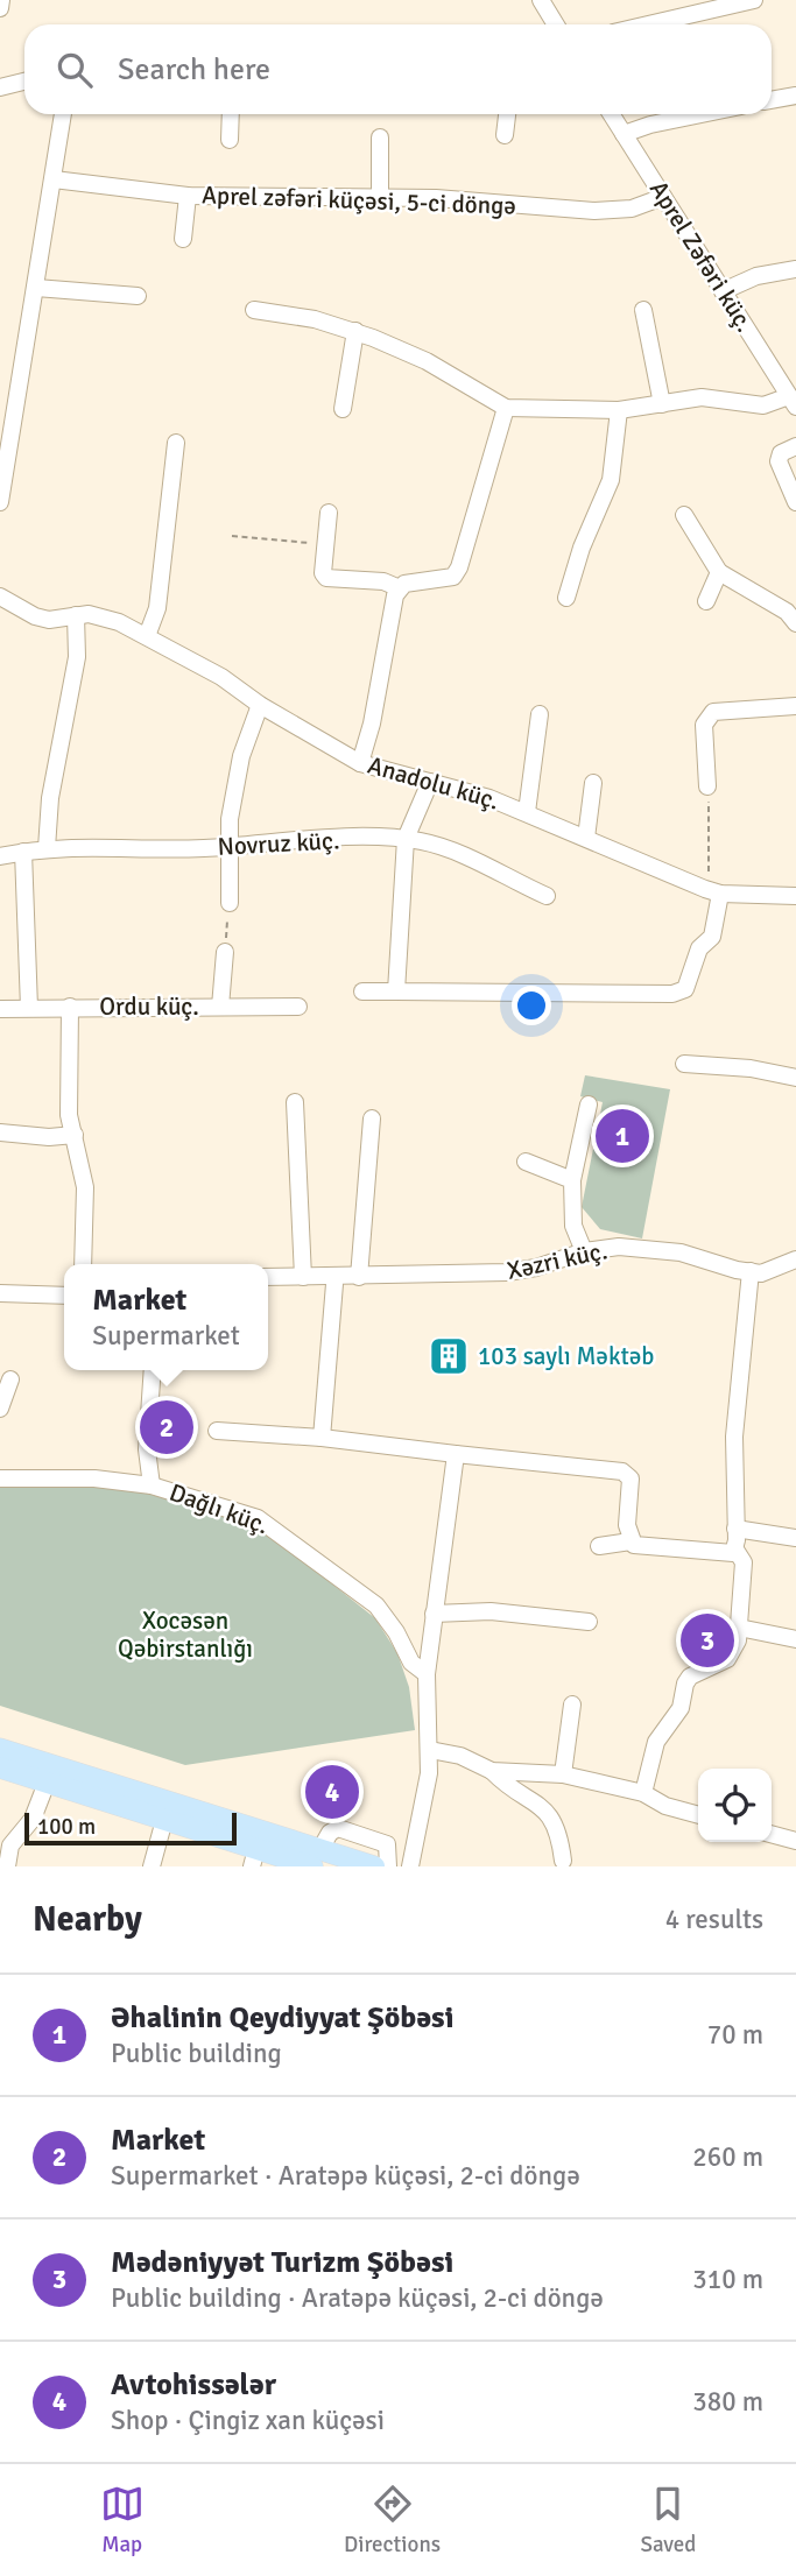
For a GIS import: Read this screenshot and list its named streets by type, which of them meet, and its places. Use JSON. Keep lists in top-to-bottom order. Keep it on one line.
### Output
{"streets":{"street":["Aprel zəfəri küçəsi, 5-ci döngə","Aprel Zəfəri küç.","Anadolu küç.","Novruz küç.","Ordu küç.","Xəzri küç.","Dağlı küç."]},"crossings":[["Aprel zəfəri küçəsi, 5-ci döngə","Aprel Zəfəri küç."]],"parks":["Xocəsən Qəbirstanlığı"],"places":{"building":["103 saylı Məktəb"]},"scale_bar":"100 m","page":{"search":"Search here","pins":["1","2","3","4"],"popup":["Market","Supermarket"],"scale":"100 m","heading":["Nearby","4 results"],"list":[{"mark":"1","name":"Əhalinin Qeydiyyat Şöbəsi","note":"Public building","value":"70 m"},{"mark":"2","name":"Market","note":"Supermarket · Aratəpə küçəsi, 2-ci döngə","value":"260 m"},{"mark":"3","name":"Mədəniyyət Turizm Şöbəsi","note":"Public building · Aratəpə küçəsi, 2-ci döngə","value":"310 m"},{"mark":"4","name":"Avtohissələr","note":"Shop · Çingiz xan küçəsi","value":"380 m"}],"nav":["Map","Directions","Saved"]}}
